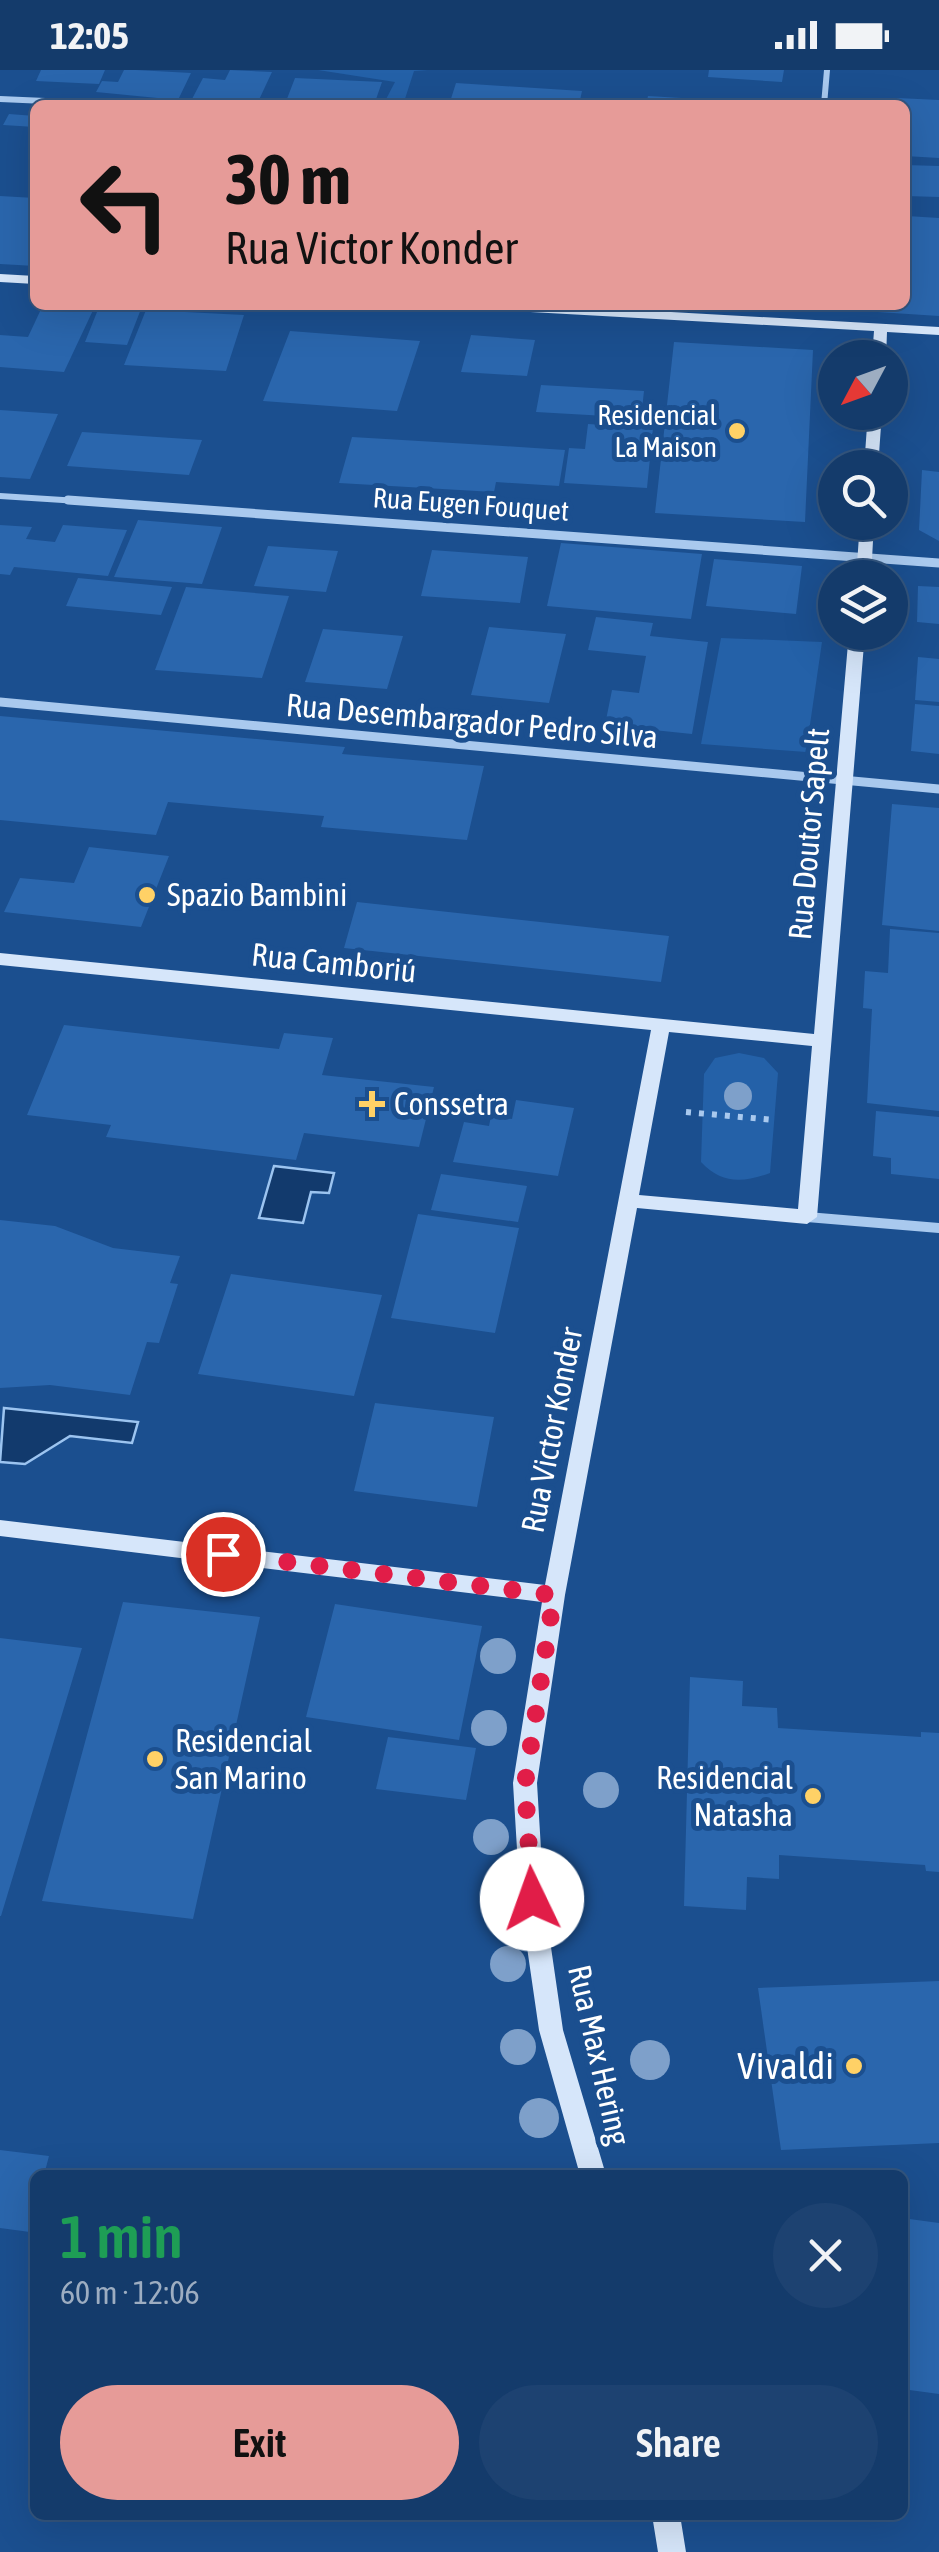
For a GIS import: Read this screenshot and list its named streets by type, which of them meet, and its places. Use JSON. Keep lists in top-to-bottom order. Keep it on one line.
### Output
{"streets":{"street":["Rua Eugen Fouquet","Rua Desembargador Pedro Silva","Rua Doutor Sapelt","Rua Camboriú","Rua Victor Konder","Rua Max Hering"]},"crossings":[["Rua Desembargador Pedro Silva","Rua Doutor Sapelt"],["Rua Doutor Sapelt","Rua Camboriú"],["Rua Camboriú","Rua Victor Konder"],["Rua Victor Konder","Rua Max Hering"]],"places":{"other":["Residencial La Maison","Spazio Bambini","Residencial San Marino","Residencial Natasha","Vivaldi"],"health":["Conssetra"]},"north":"bottom left","page":{"status":"12:05","turn":["30 m","Rua Victor Konder"],"heading":["1 min","60 m · 12:06"],"buttons":["Exit","Share"]}}
